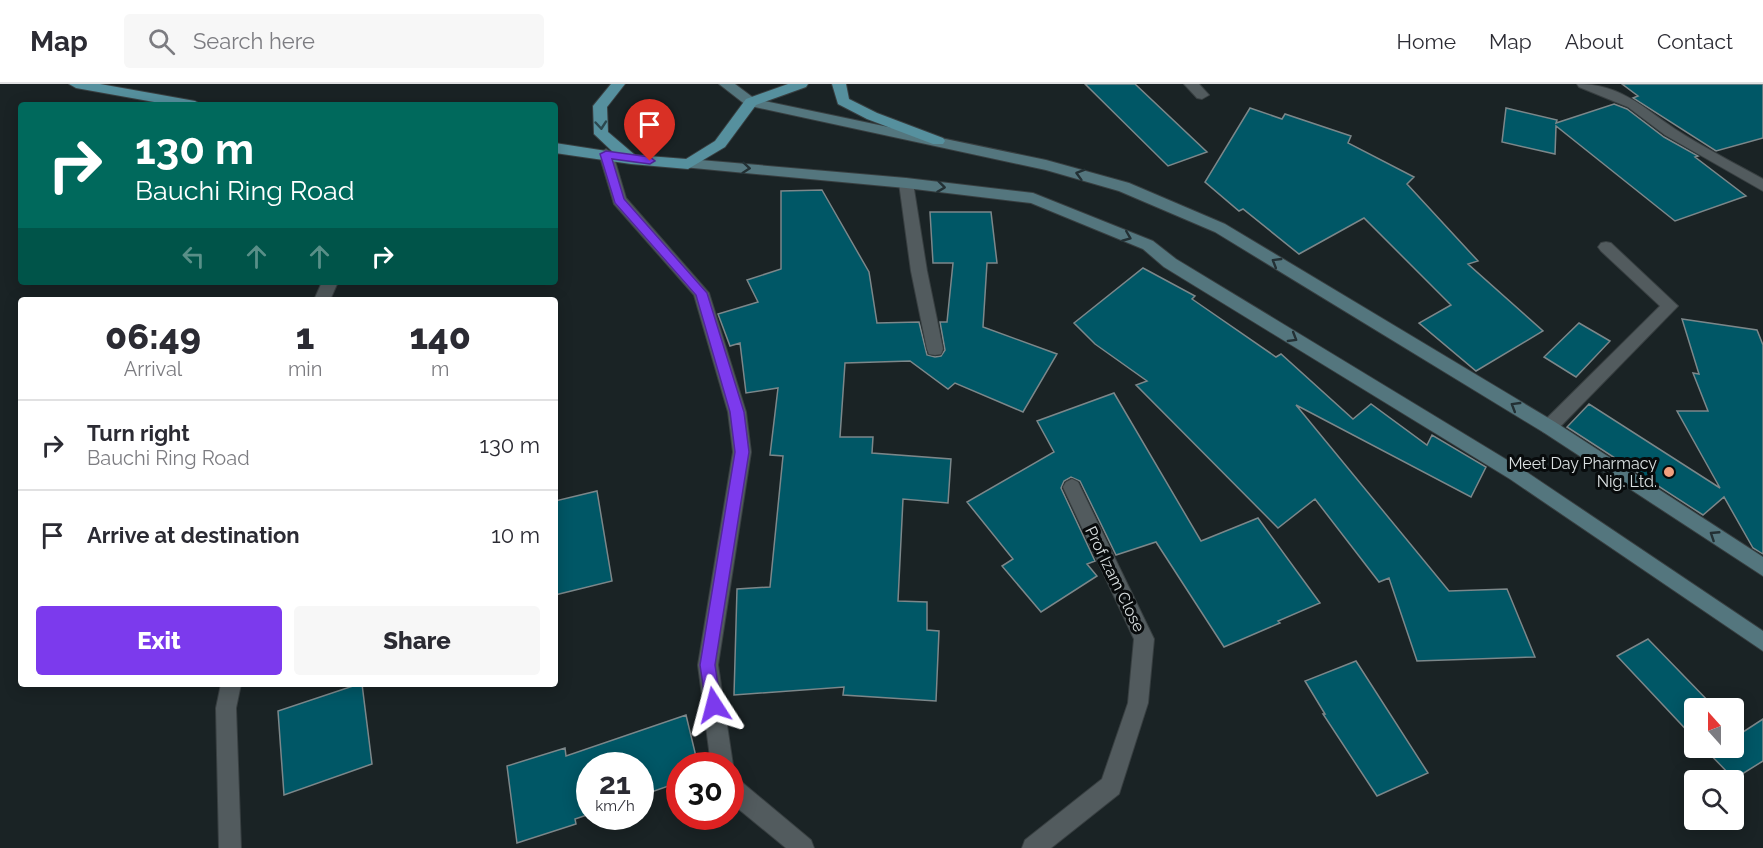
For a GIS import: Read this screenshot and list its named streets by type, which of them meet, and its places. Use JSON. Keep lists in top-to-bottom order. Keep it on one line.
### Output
{"streets":{"street":["Prof Izam Close"]},"places":["Meet Day Pharmacy Nig. Ltd."],"north":"top","page":{"header":"Map","search":"Search here","nav":["Home","Map","About","Contact"],"turn":["130 m","Bauchi Ring Road"],"eta":["06:49","Arrival","1","min","140","m"],"list":[{"name":"Turn right","note":"Bauchi Ring Road","value":"130 m"},{"name":"Arrive at destination","value":"10 m"}],"buttons":["Exit","Share"],"speed":"21 km/h","limit":"30"}}
